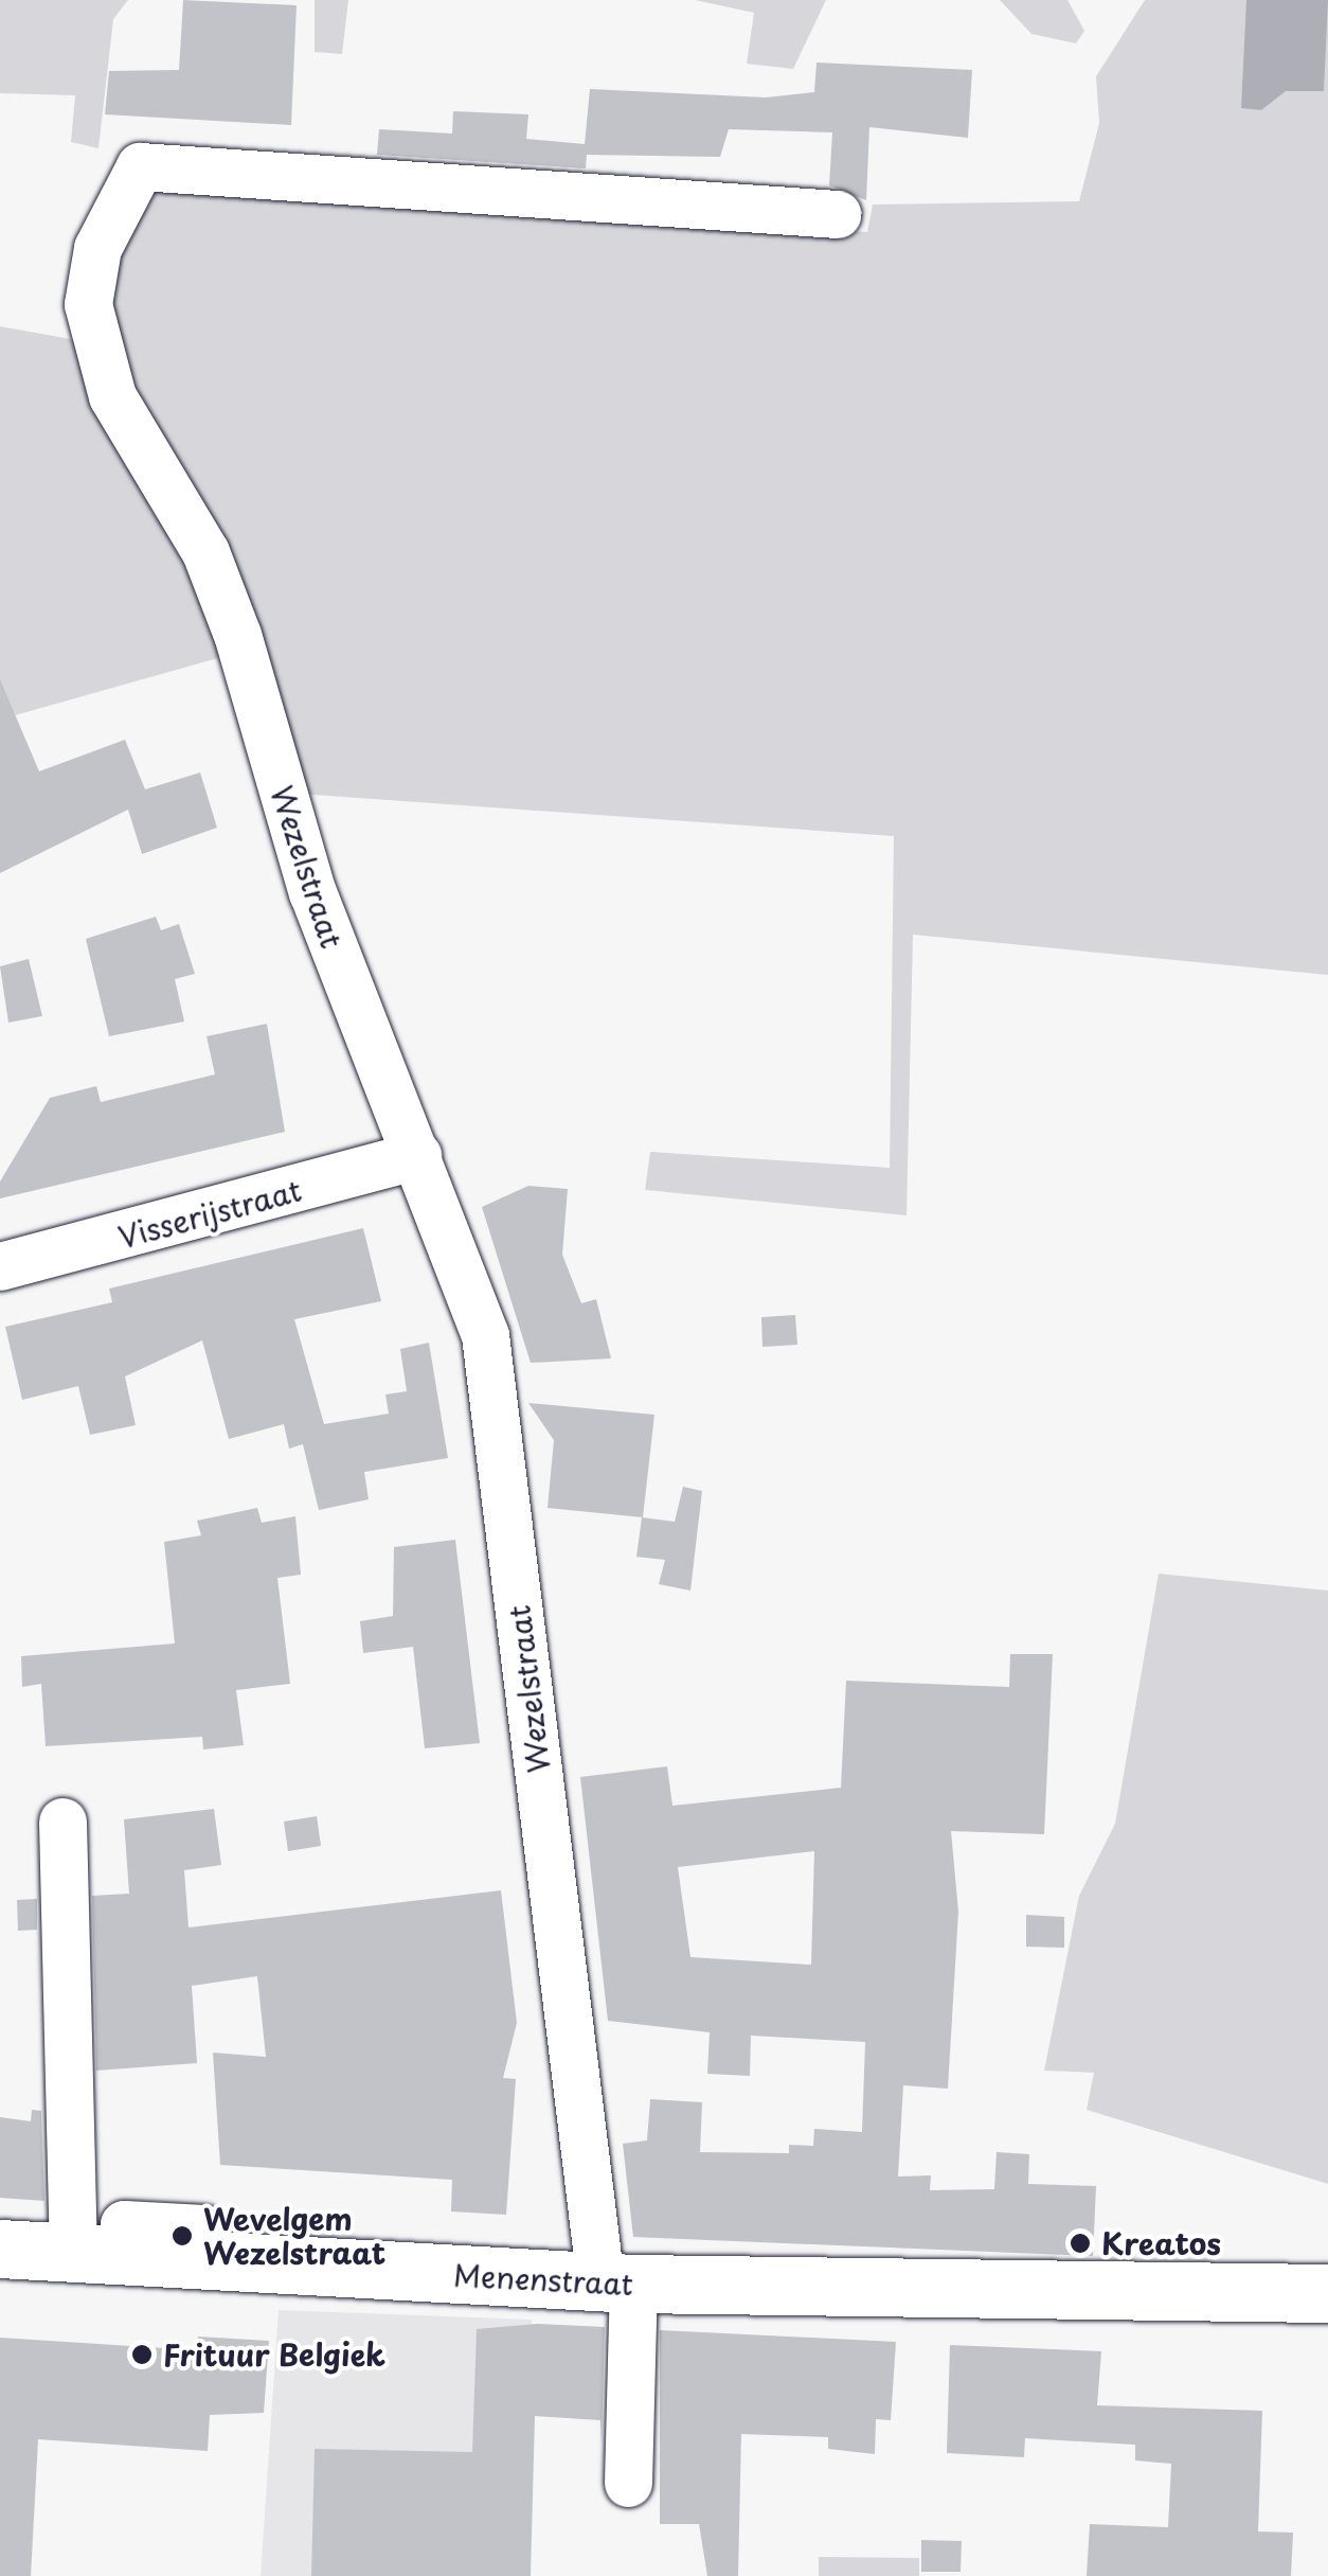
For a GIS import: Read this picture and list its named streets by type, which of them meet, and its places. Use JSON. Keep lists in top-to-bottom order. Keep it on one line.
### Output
{"streets":{"main road":["Menenstraat"],"street":["Wezelstraat","Visserijstraat"]},"crossings":[["Wezelstraat","Visserijstraat"],["Wezelstraat","Menenstraat"]],"places":["Wevelgem Wezelstraat","Kreatos","Frituur Belgiek"]}
